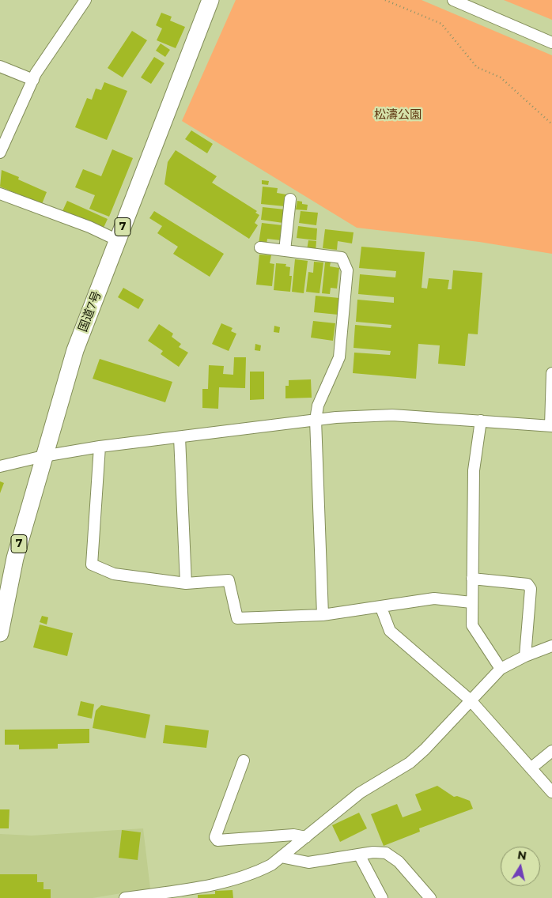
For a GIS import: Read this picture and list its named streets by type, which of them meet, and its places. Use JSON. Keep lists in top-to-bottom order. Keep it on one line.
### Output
{"streets":{"highway":["7","国道7号"]},"parks":["松濤公園"],"north":"top"}
